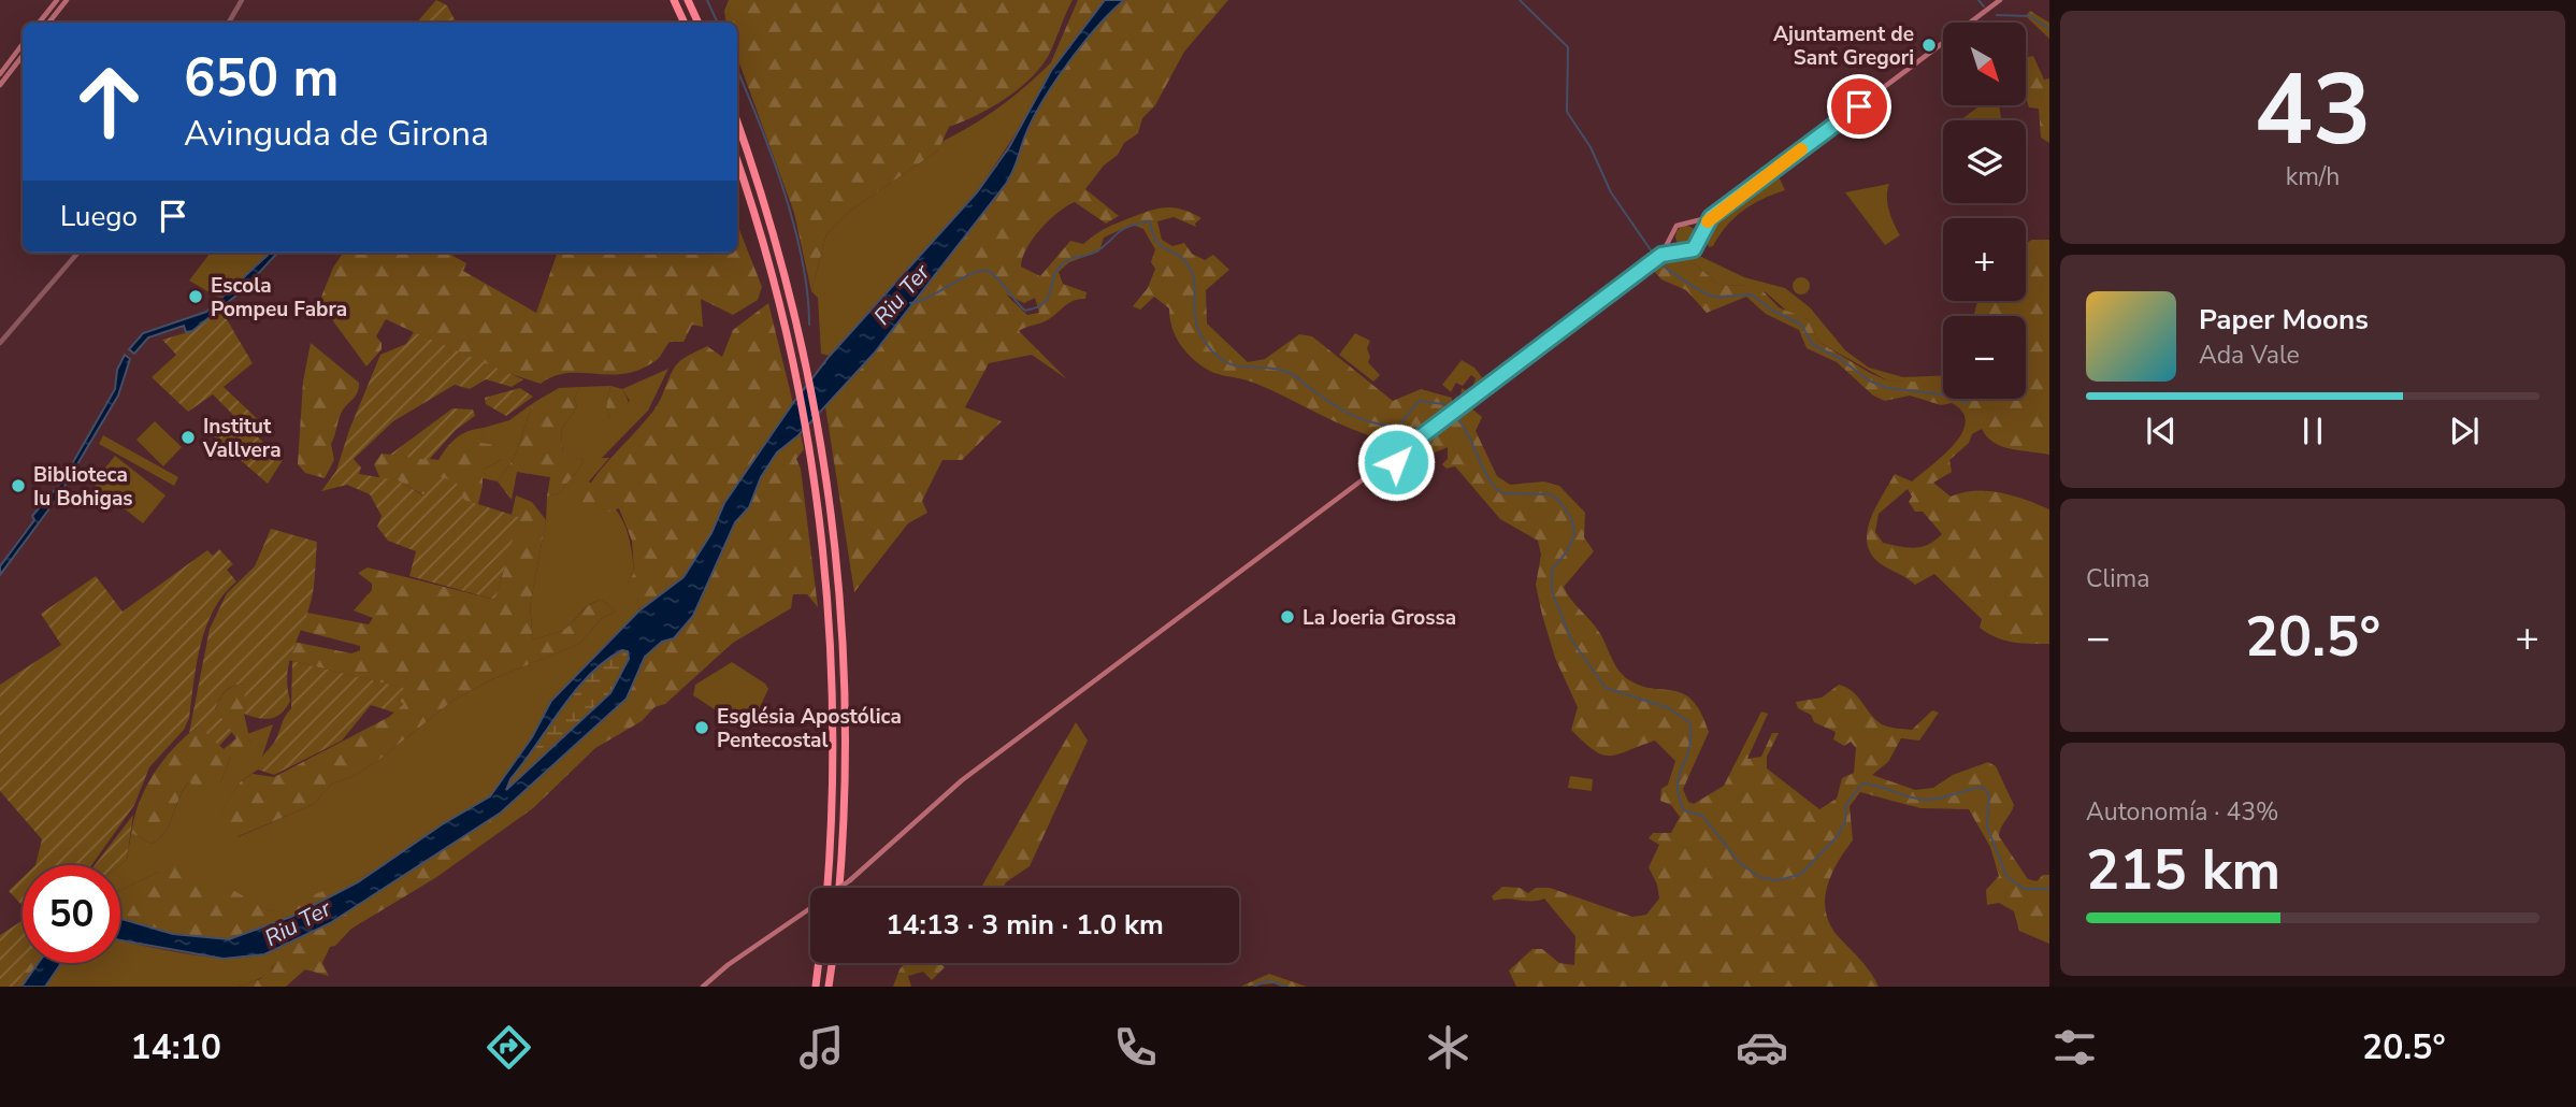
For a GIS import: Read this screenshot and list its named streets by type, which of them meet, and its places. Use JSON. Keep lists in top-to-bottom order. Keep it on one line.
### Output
{"water":["Riu Ter"],"places":["Ajuntament de Sant Gregori","Escola Pompeu Fabra","Institut Vallvera","Biblioteca Iu Bohigas","La Joeria Grossa","Església Apostólica Pentecostal"],"north":"bottom right","page":{"tile":[["43","km/h"],"Clima",["Autonomía · 43%","215 km"]],"map_buttons":["+","−"],"turn":["650 m","Avinguda de Girona"],"then":"Luego","song":["Paper Moons","Ada Vale"],"heat":["−","20.5°","+"],"limit":"50","trip":"14:13 · 3 min · 1.0 km","tabs":["14:10","20.5°"]}}
